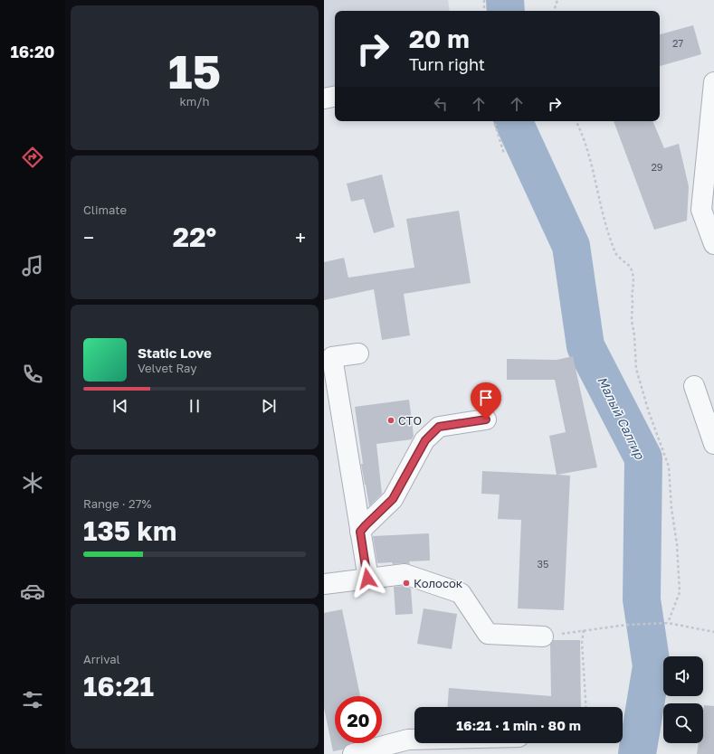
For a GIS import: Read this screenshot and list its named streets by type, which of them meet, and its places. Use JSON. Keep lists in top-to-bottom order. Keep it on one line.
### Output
{"water":["Малый Салгир"],"places":["СТО","Колосок"],"house_numbers":["27","29","35"],"page":{"tabs":"16:20","tile":[["15","km/h"],"Climate",["Range · 27%","135 km"],["Arrival","16:21"]],"turn":["20 m","Turn right"],"heat":["−","22°","+"],"song":["Static Love","Velvet Ray"],"limit":"20","trip":"16:21 · 1 min · 80 m"}}
